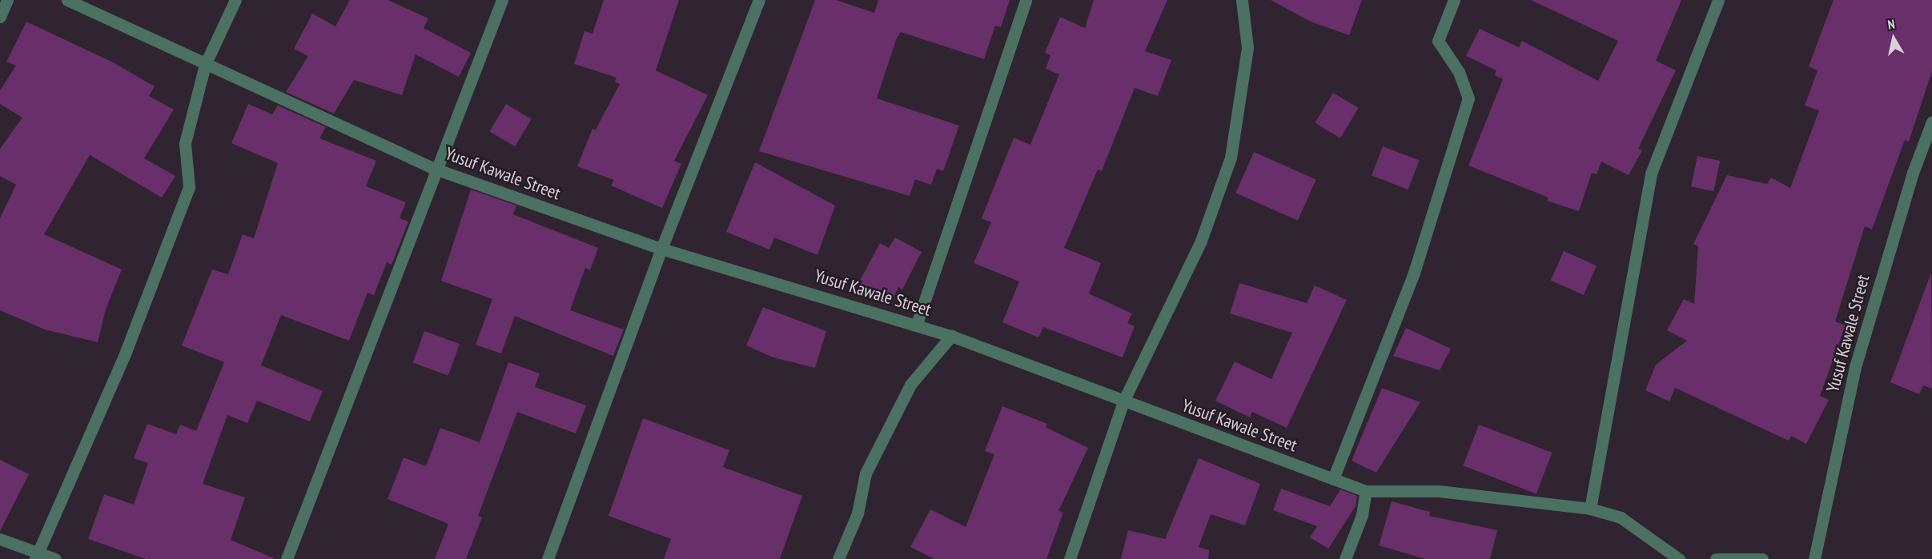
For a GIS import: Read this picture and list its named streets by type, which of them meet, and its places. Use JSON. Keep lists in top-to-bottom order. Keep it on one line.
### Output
{"streets":{"street":["Yusuf Kawale Street"]},"north":"top"}
